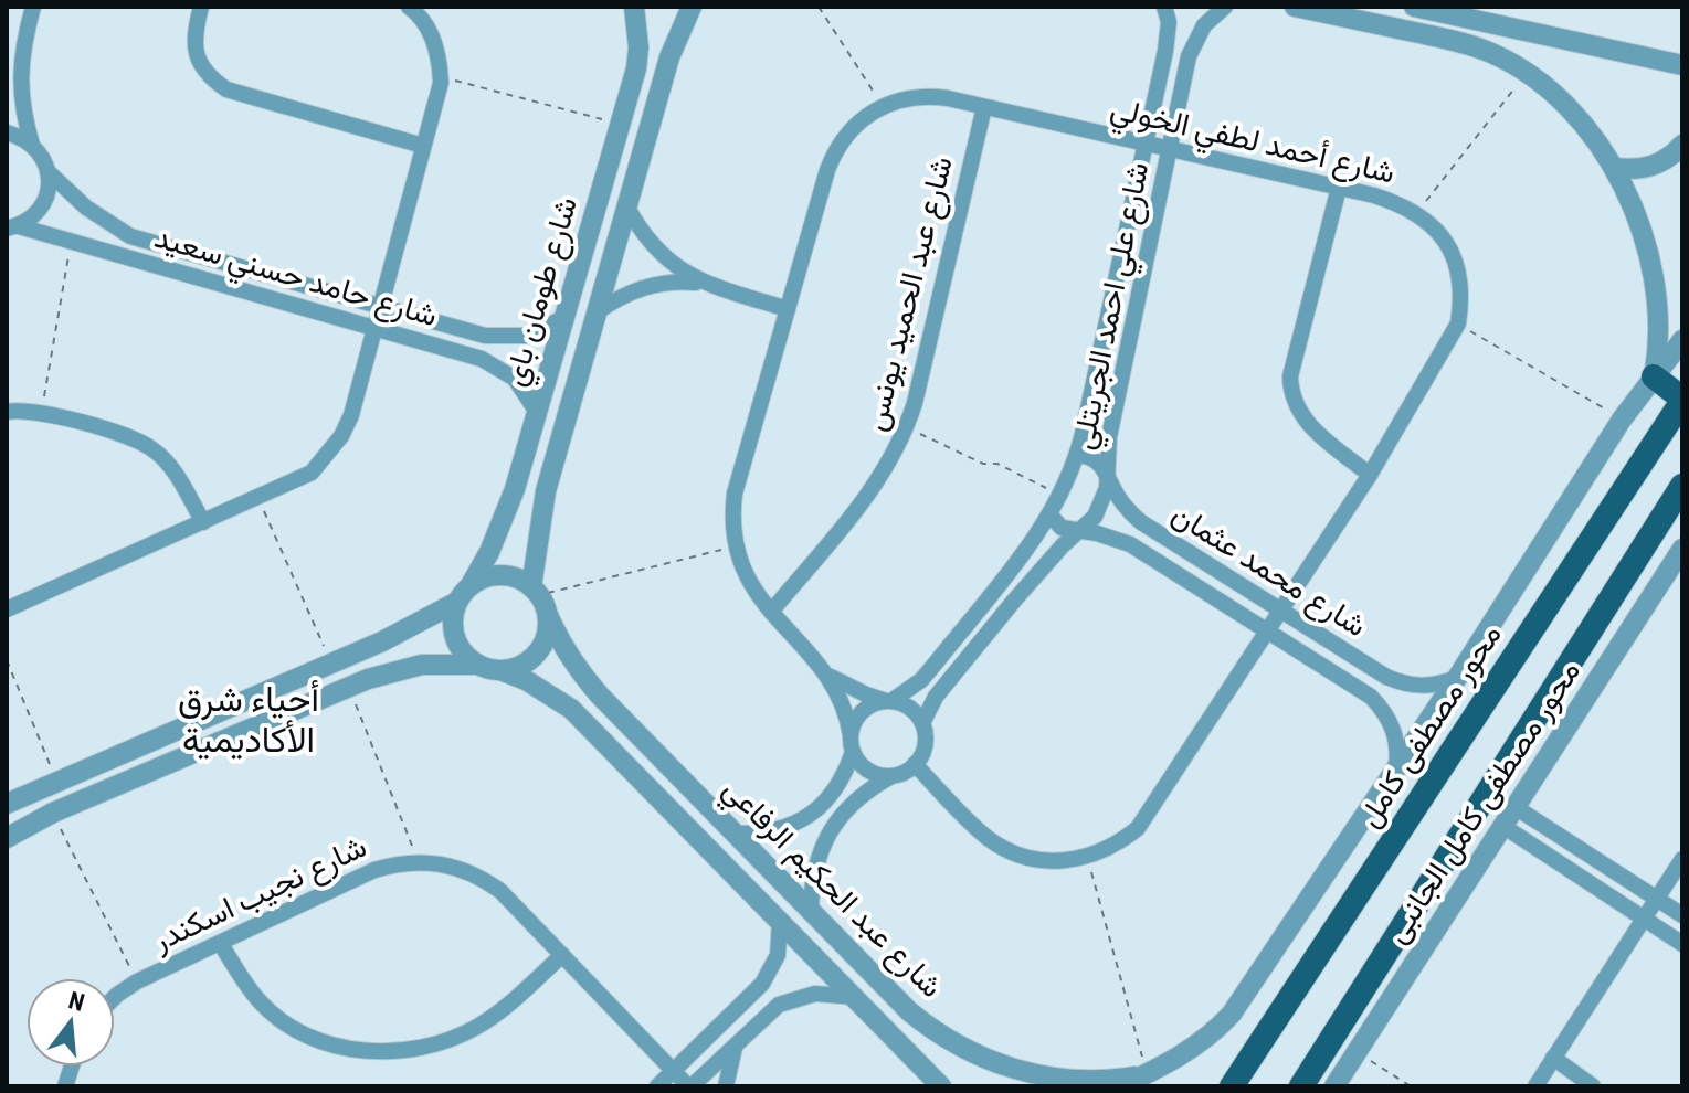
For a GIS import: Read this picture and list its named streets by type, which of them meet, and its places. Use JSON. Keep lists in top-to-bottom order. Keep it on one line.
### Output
{"streets":{"main road":["محور مصطفى كامل"],"street":["شارع أحمد لطفي الخولي","شارع حامد حسني سعيد","شارع طومان باي","شارع عبد الحميد يونس","شارع علي احمد الجريتلي","شارع محمد عثمان","محور مصطفى كامل الجانبى","شارع عبد الحكيم الرفاعي","شارع نجيب اسكندر"]},"crossings":[["شارع أحمد لطفي الخولي","شارع عبد الحميد يونس"],["شارع أحمد لطفي الخولي","شارع علي احمد الجريتلي"],["شارع حامد حسني سعيد","شارع طومان باي"],["شارع طومان باي","شارع عبد الحكيم الرفاعي"],["شارع علي احمد الجريتلي","شارع محمد عثمان"]],"districts":["أحياء شرق الأكاديمية"],"north":"top"}
